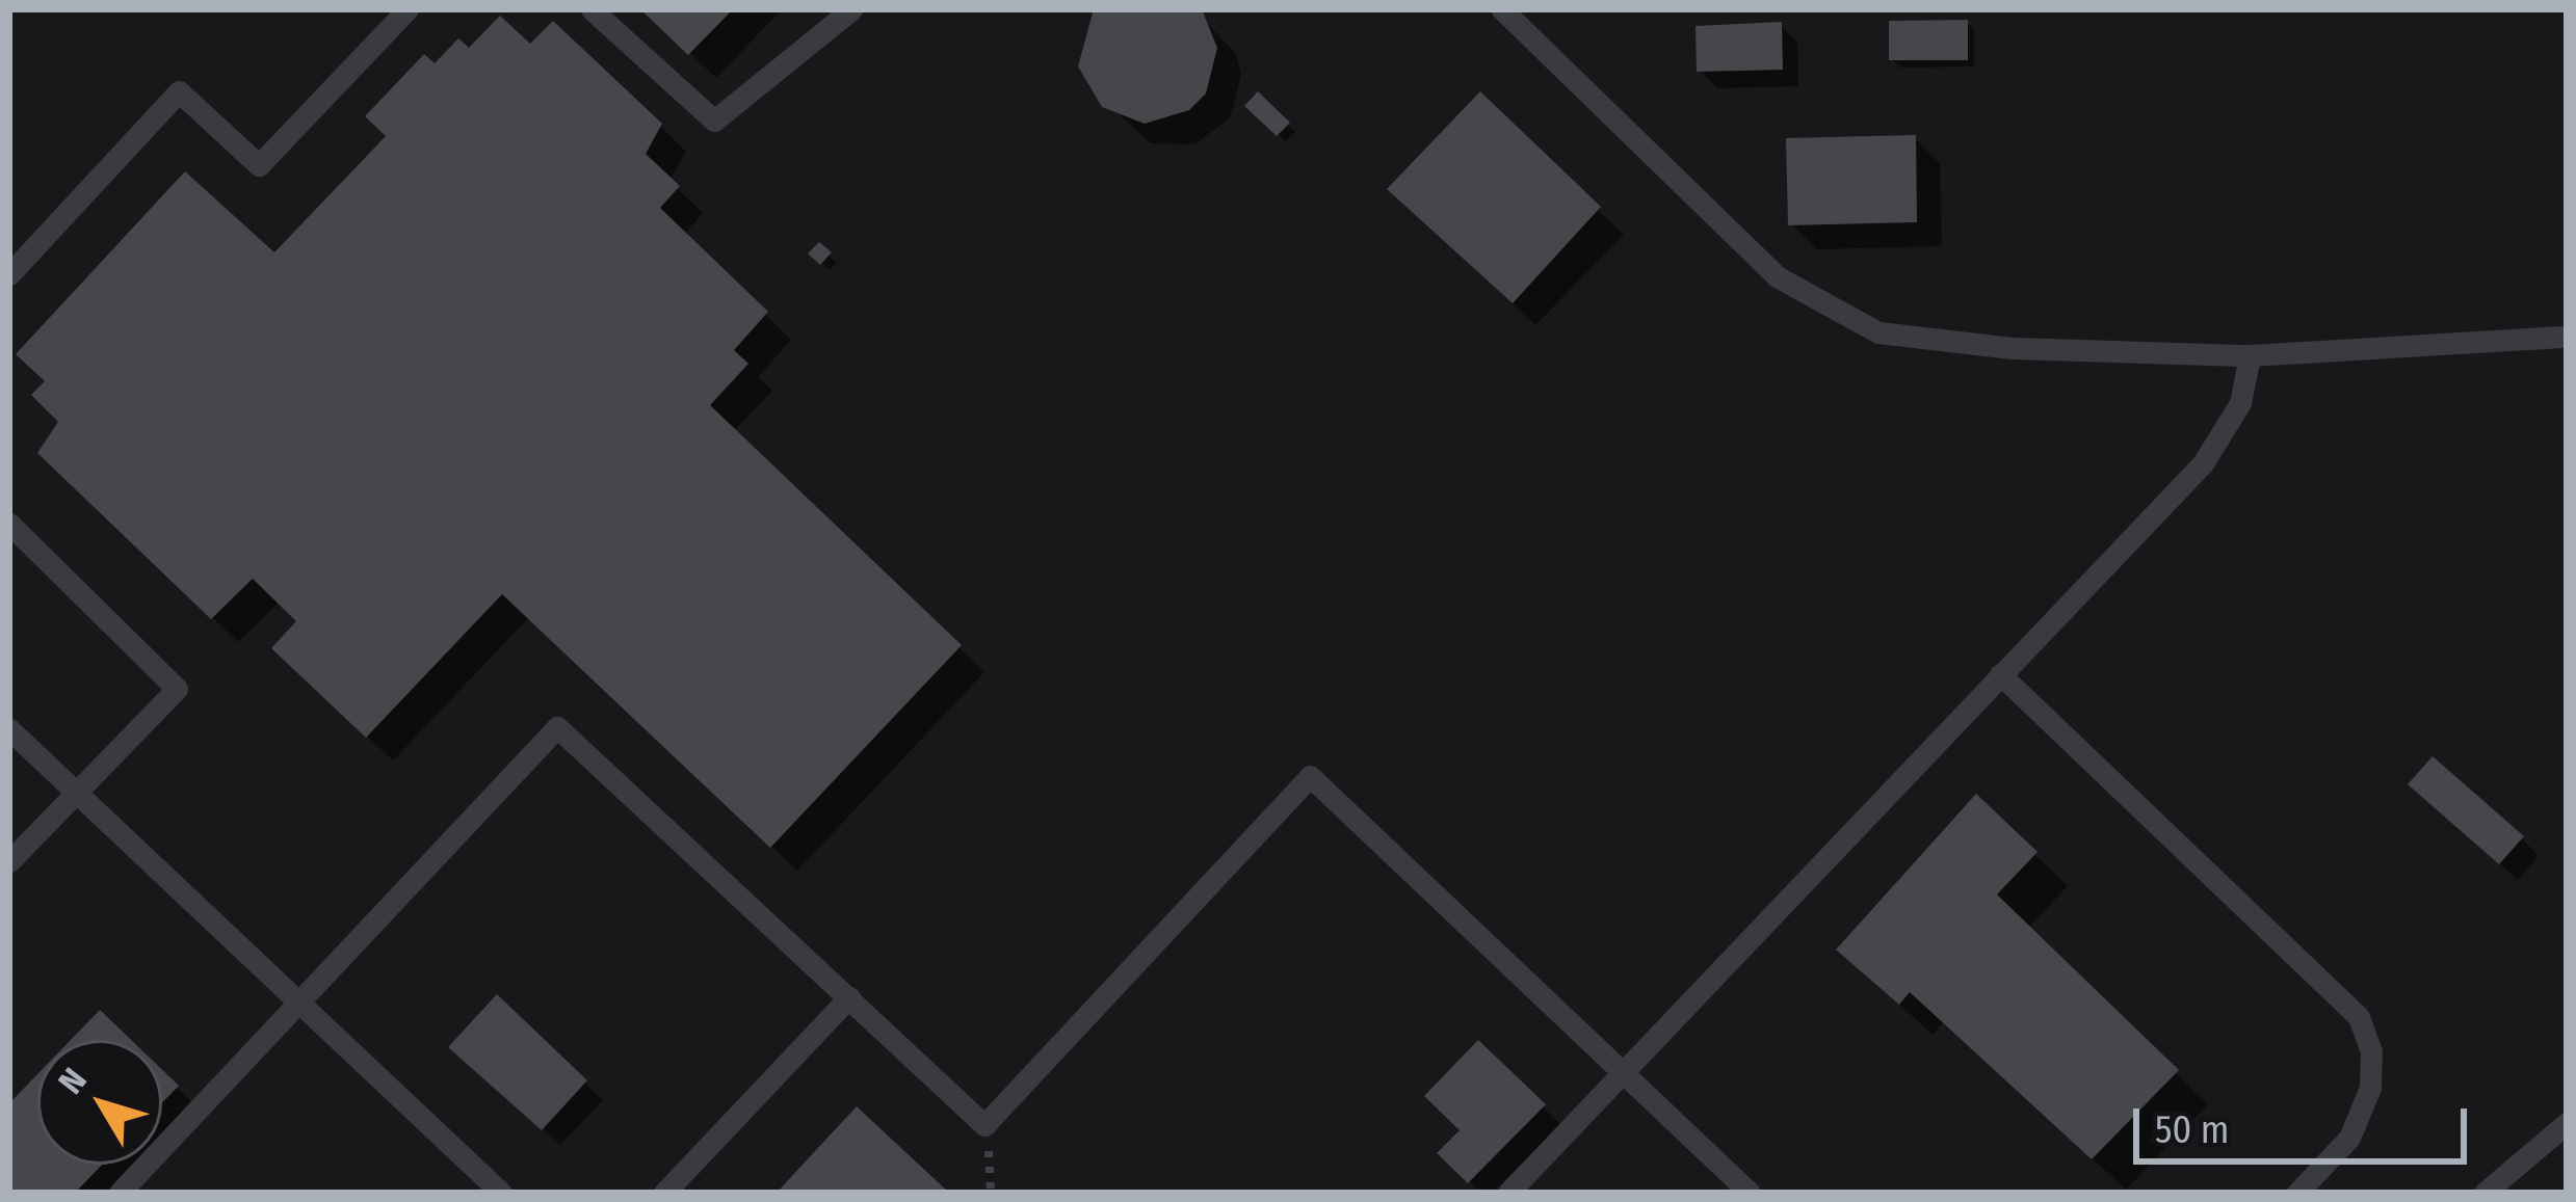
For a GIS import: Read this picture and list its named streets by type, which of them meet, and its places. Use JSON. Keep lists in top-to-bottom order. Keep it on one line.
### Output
{"scale_bar":"50 m","north":"top left"}
